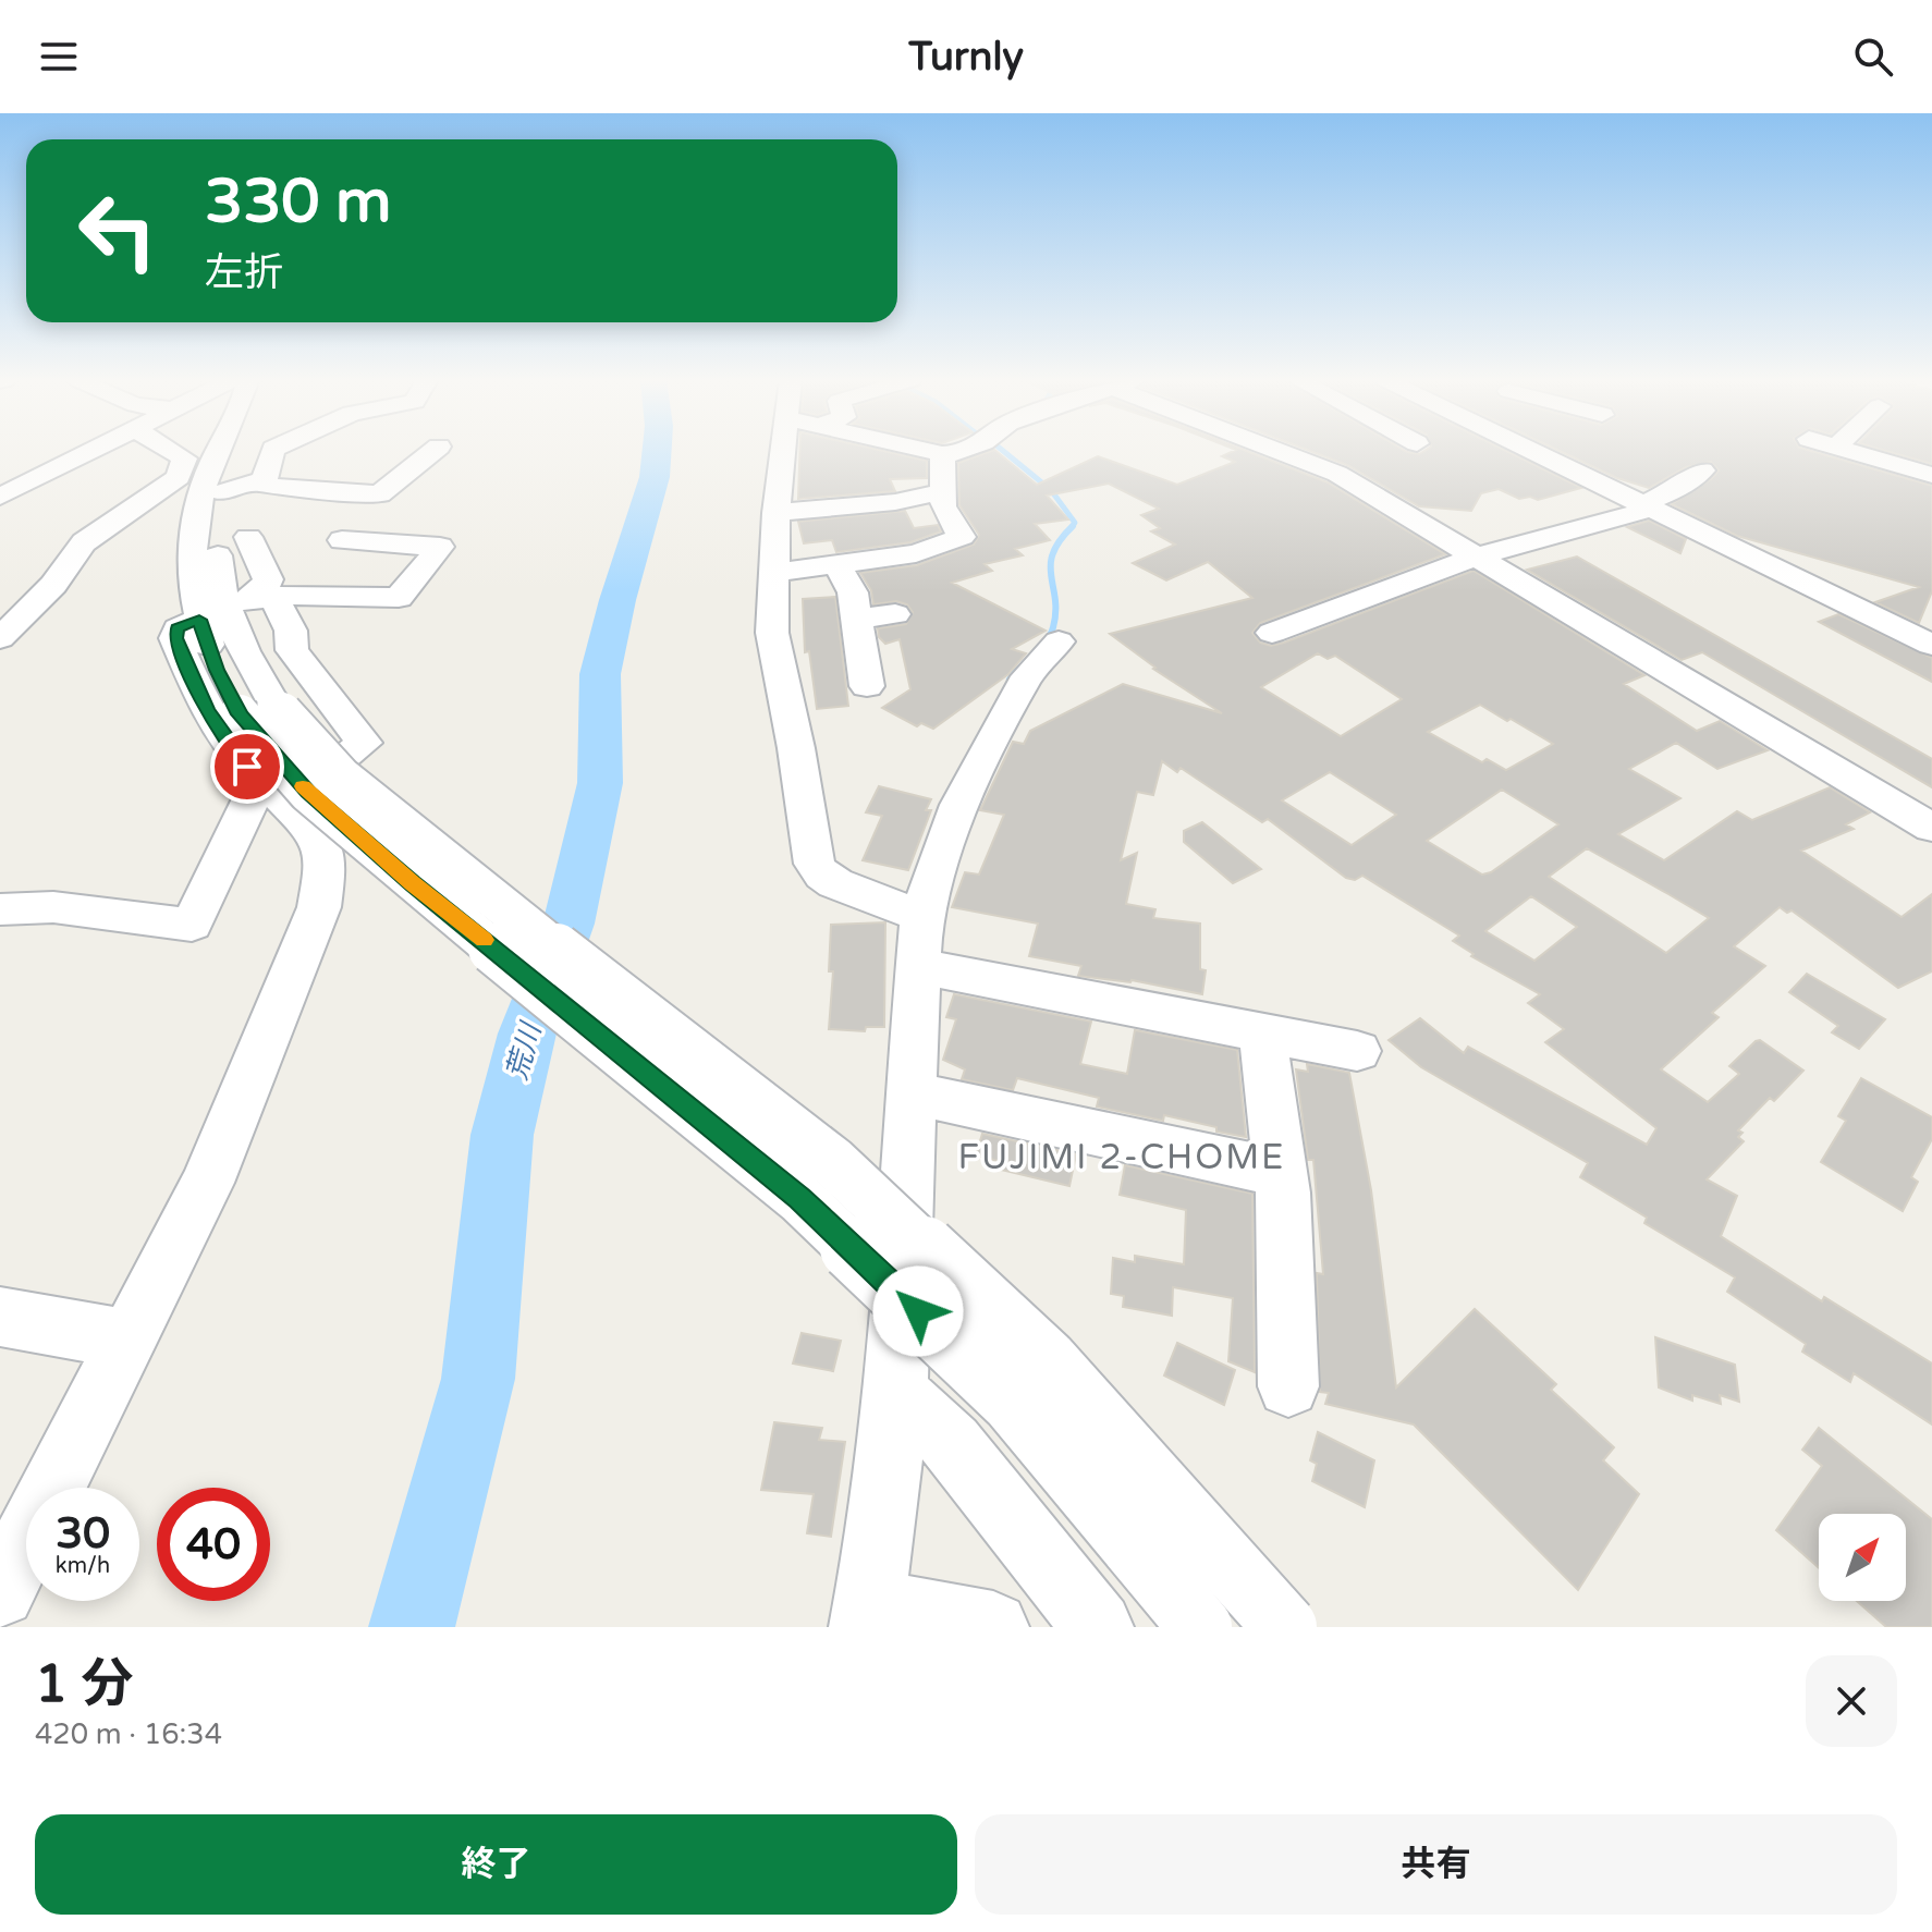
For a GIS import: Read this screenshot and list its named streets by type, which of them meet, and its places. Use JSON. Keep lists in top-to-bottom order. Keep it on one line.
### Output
{"districts":["FUJIMI 2-CHOME"],"water":["荒川"],"north":"top right","page":{"header":"Turnly","turn":["330 m","左折"],"speed":"30 km/h","limit":"40","heading":["1 分","420 m · 16:34"],"buttons":["終了","共有"]}}
